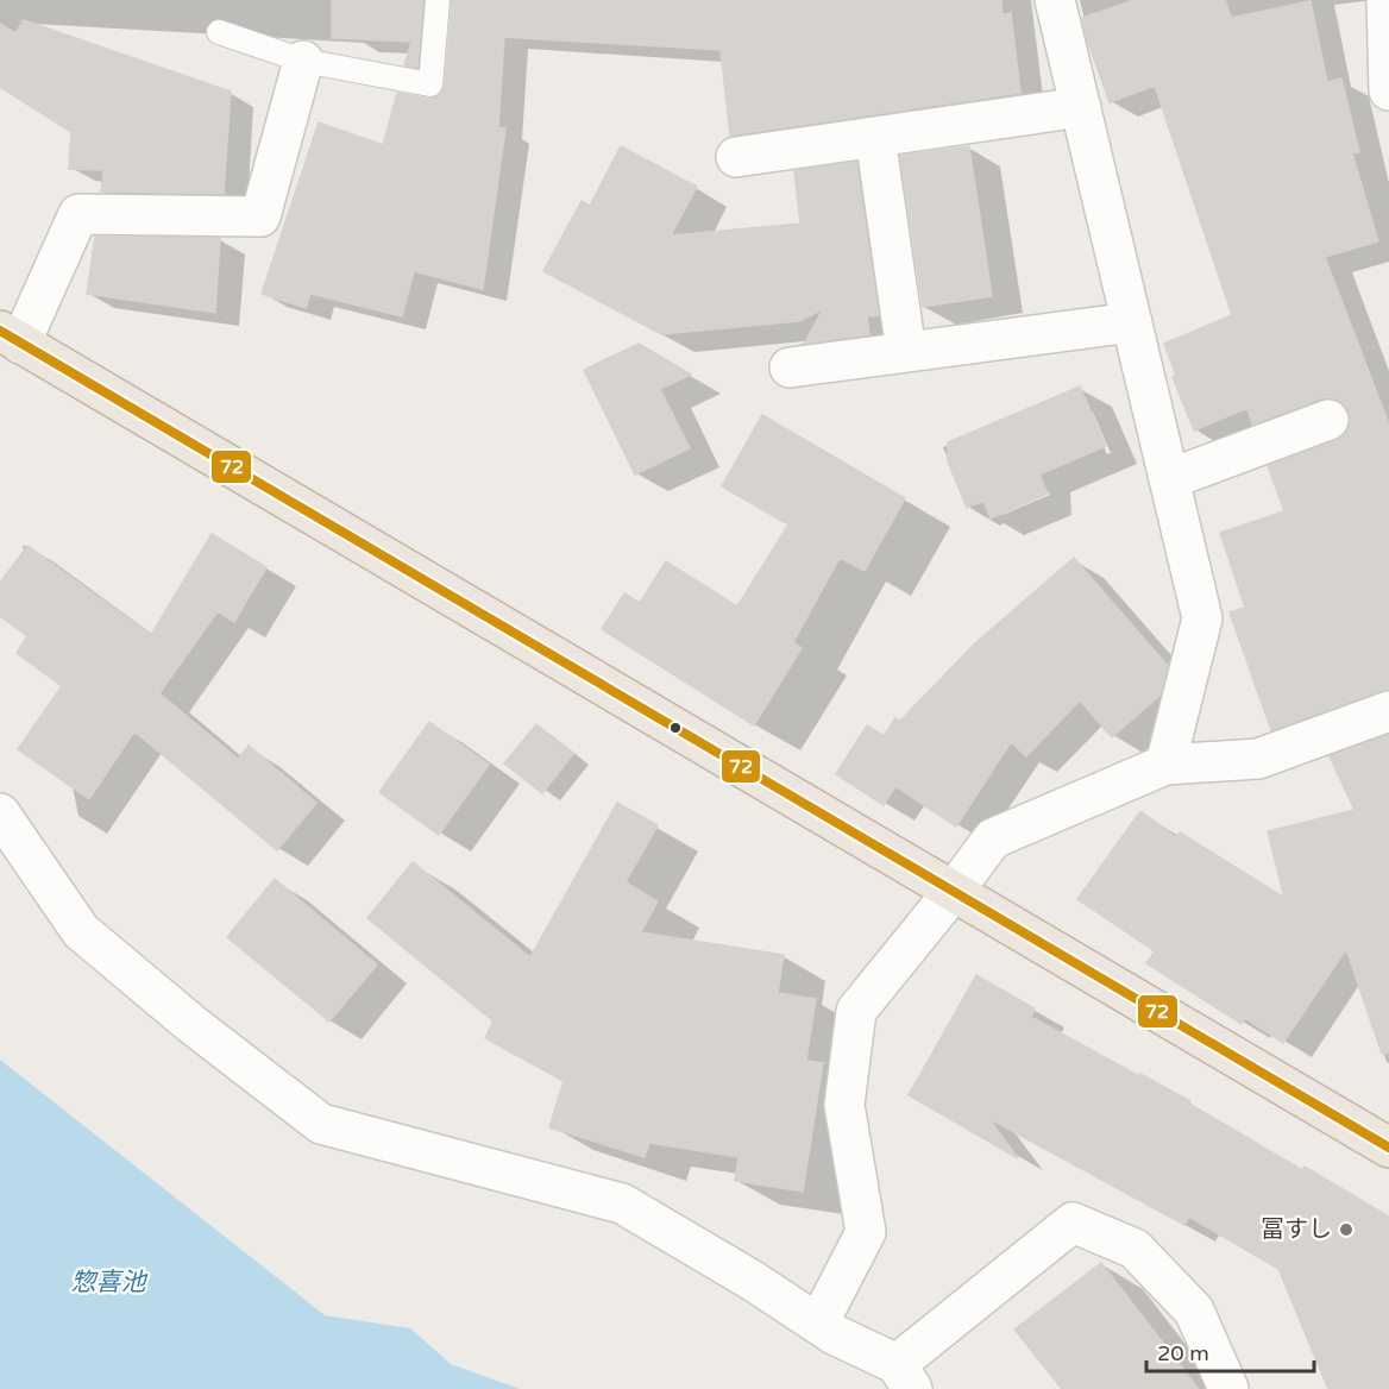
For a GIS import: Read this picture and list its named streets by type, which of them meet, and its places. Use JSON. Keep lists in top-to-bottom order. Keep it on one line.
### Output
{"water":["惣喜池"],"places":["冨すし"],"lines":["transit line 72"],"scale_bar":"20 m"}
